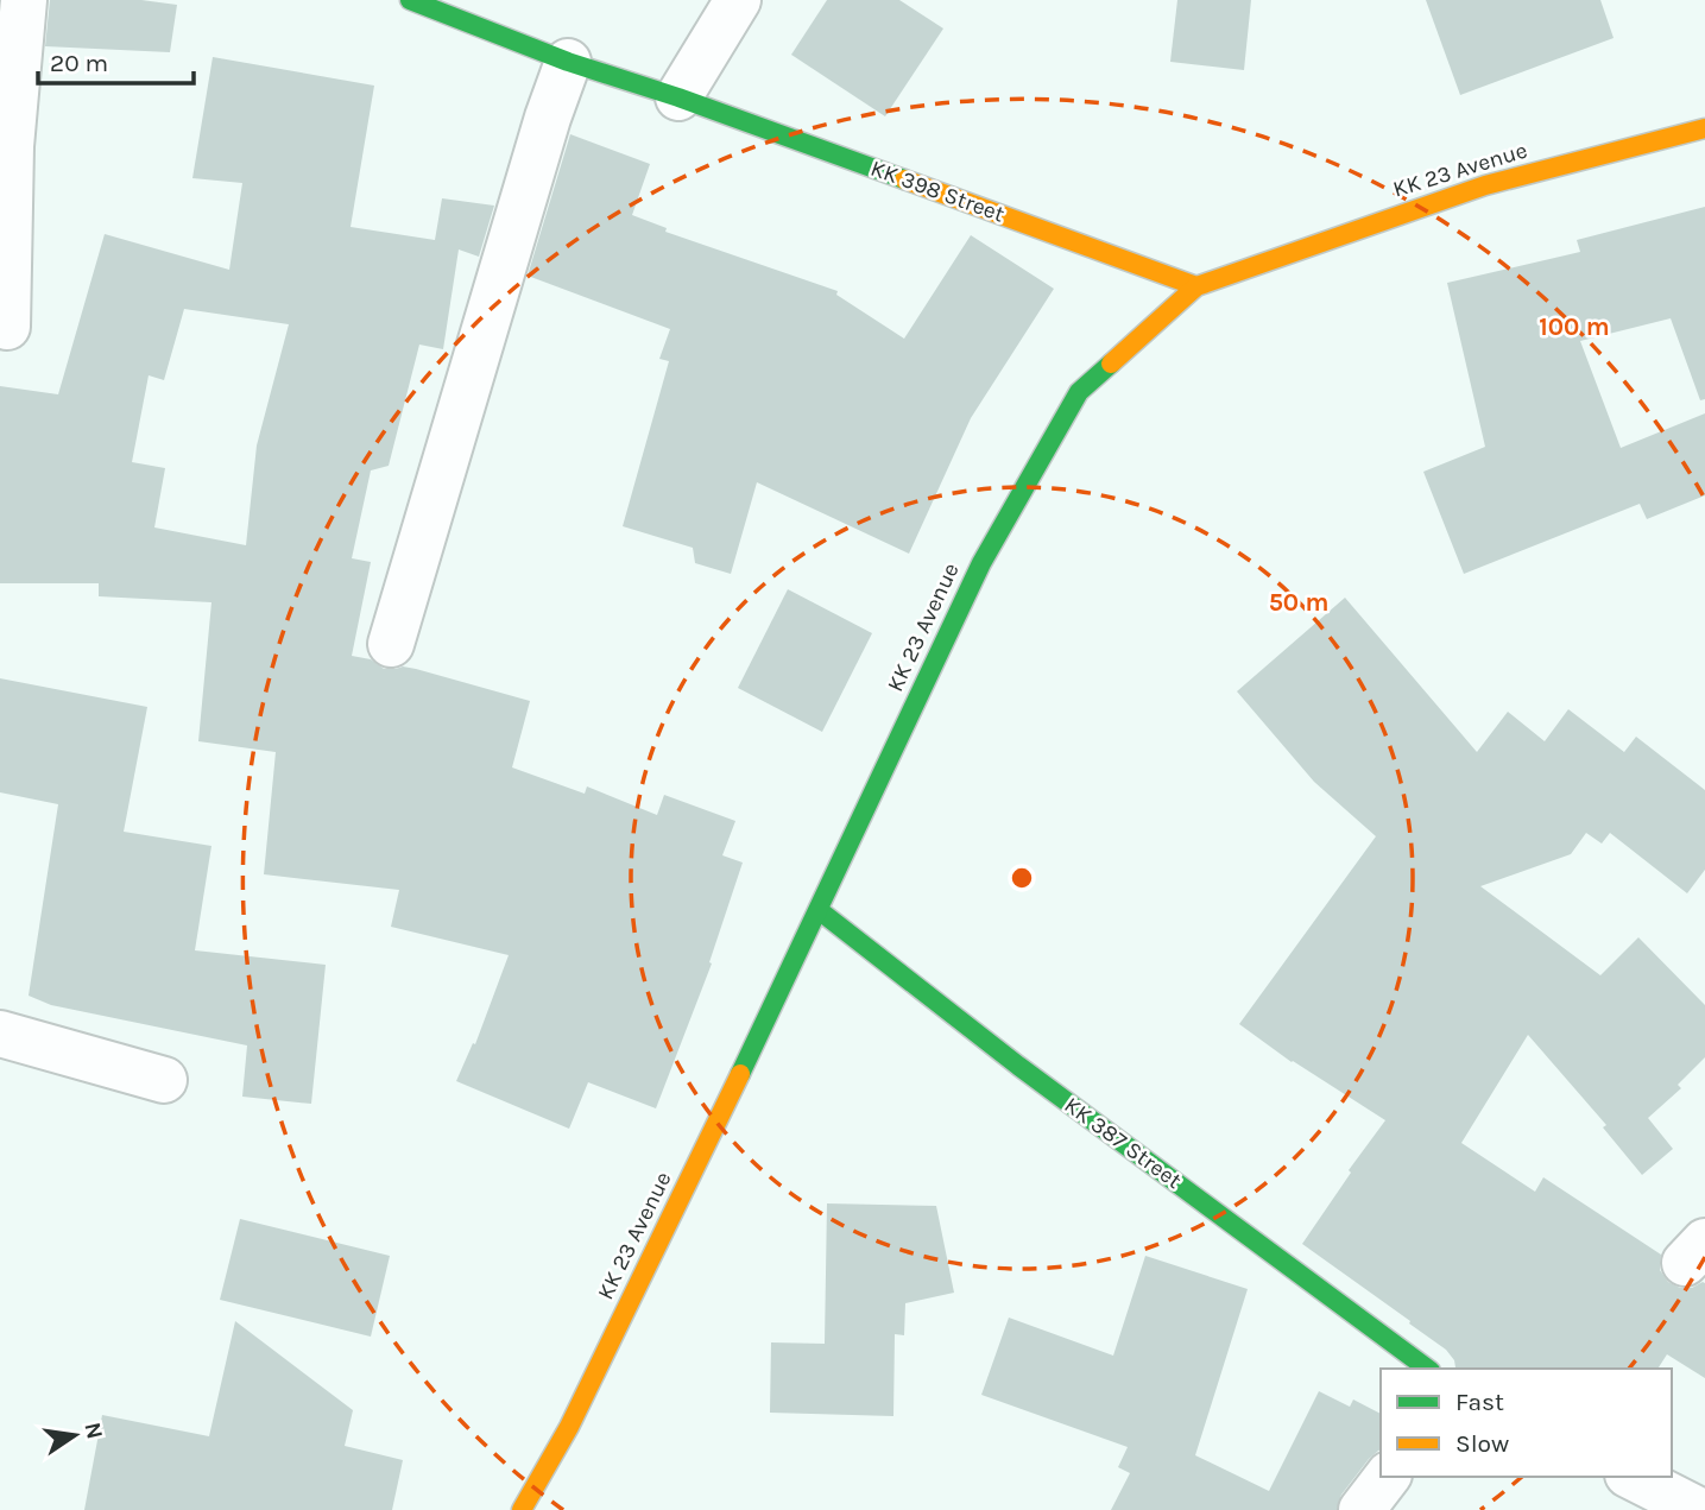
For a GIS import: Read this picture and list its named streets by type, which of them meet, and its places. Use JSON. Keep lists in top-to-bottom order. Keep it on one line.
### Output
{"streets":{"main road":["KK 23 Avenue","KK 398 Street","KK 387 Street"]},"crossings":[["KK 23 Avenue","KK 398 Street"],["KK 23 Avenue","KK 387 Street"]],"legend":["Fast","Slow"],"scale_bar":"20 m","north":"right","rings":["100 m","50 m"]}
